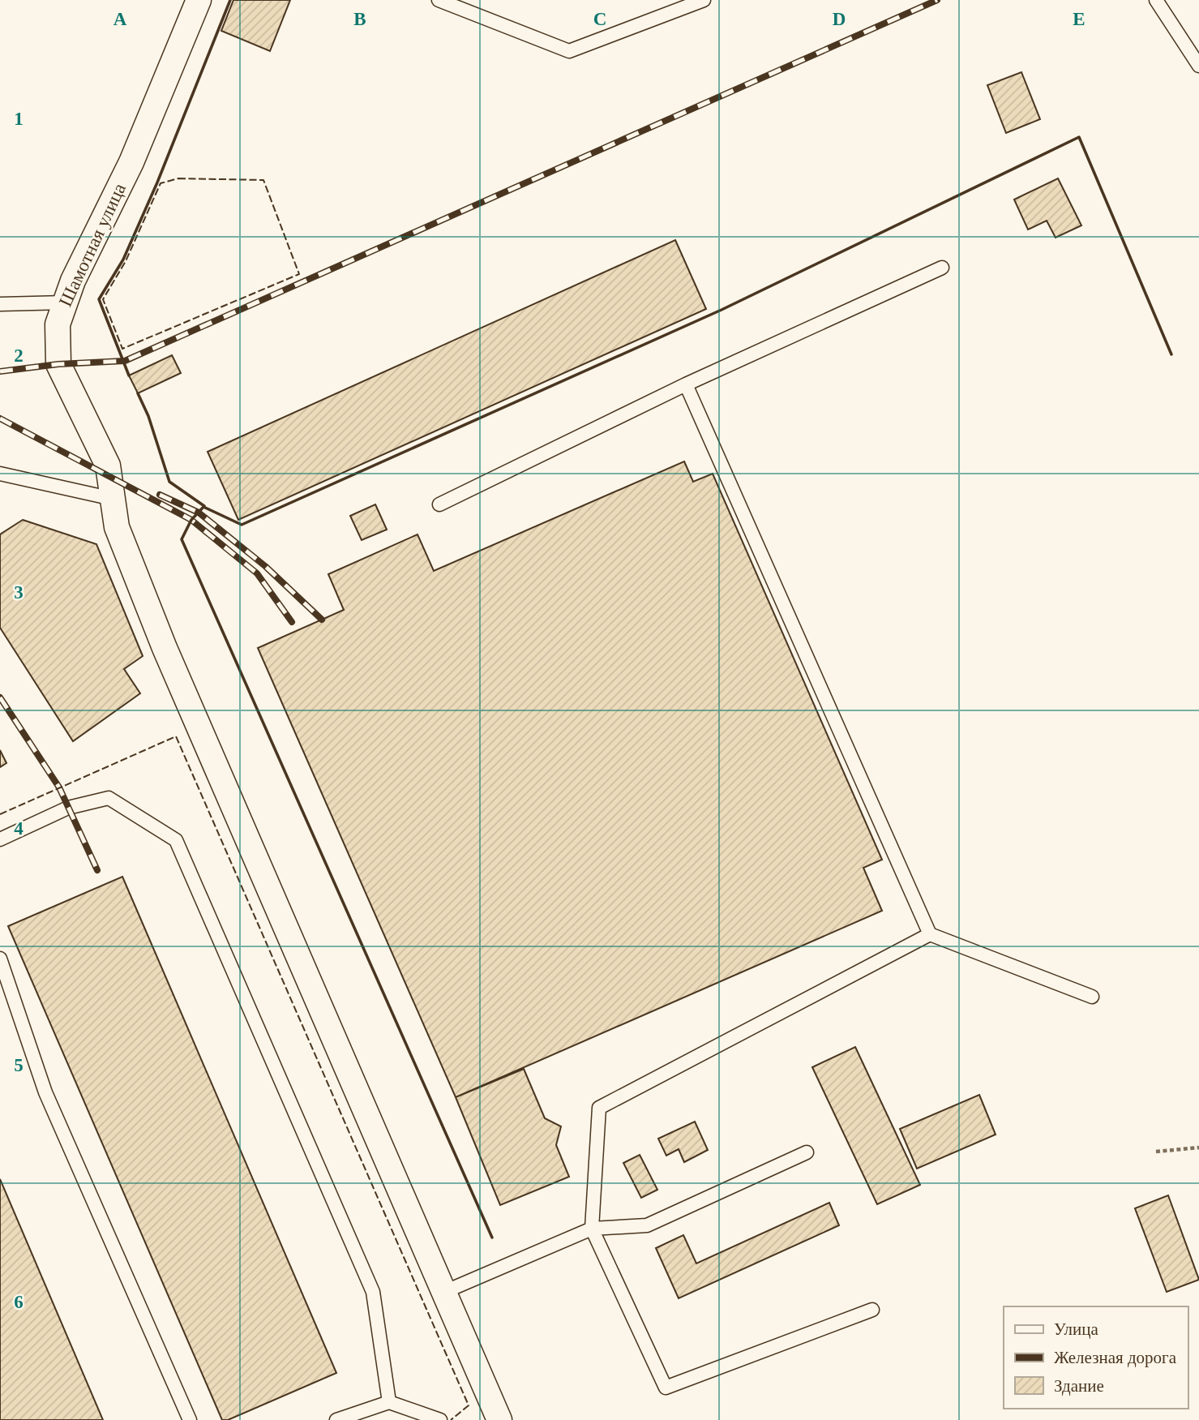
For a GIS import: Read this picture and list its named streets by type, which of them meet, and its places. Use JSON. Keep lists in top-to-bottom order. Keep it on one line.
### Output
{"streets":{"street":["Шамотная улица"]},"legend":["Улица","Железная дорога","Здание"],"grid":{"columns":["A","B","C","D","E"],"rows":["1","2","3","4","5","6"]}}
